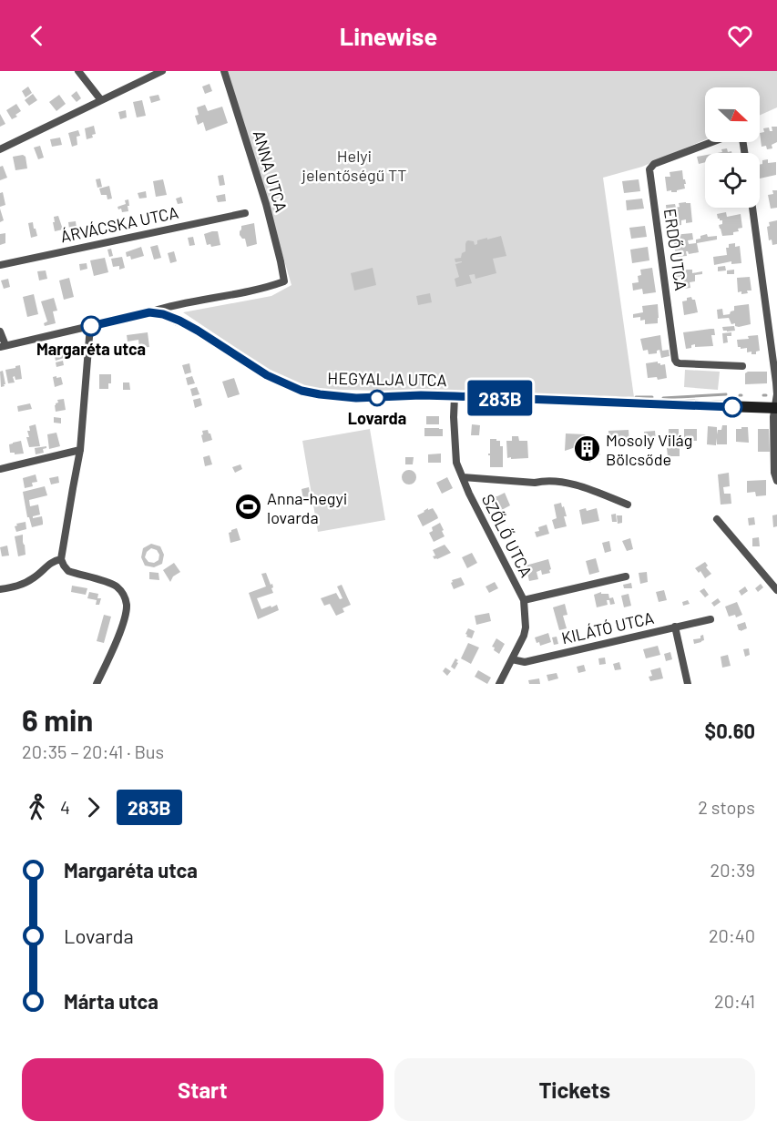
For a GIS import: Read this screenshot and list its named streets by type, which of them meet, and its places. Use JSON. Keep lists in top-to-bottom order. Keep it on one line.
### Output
{"streets":{"street":["ANNA UTCA","ÁRVÁCSKA UTCA","ERDŐ UTCA","HEGYALJA UTCA","SZŐLŐ UTCA","KILÁTÓ UTCA"]},"crossings":[["ANNA UTCA","HEGYALJA UTCA"],["HEGYALJA UTCA","SZŐLŐ UTCA"],["SZŐLŐ UTCA","KILÁTÓ UTCA"]],"parks":["Helyi jelentőségű TT"],"places":{"other":["Margaréta utca","Lovarda"],"building":["Mosoly Világ Bölcsőde"],"sports":["Anna-hegyi lovarda"]},"lines":["bus line 283B"],"north":"right","page":{"header":"Linewise","on_map":"283B","heading":["6 min","20:35 – 20:41 · Bus","$0.60"],"legs":["4","283B","2 stops"],"list":[{"name":"Margaréta utca","value":"20:39"},{"name":"Lovarda","value":"20:40"},{"name":"Márta utca","value":"20:41"}],"buttons":["Start","Tickets"]}}
